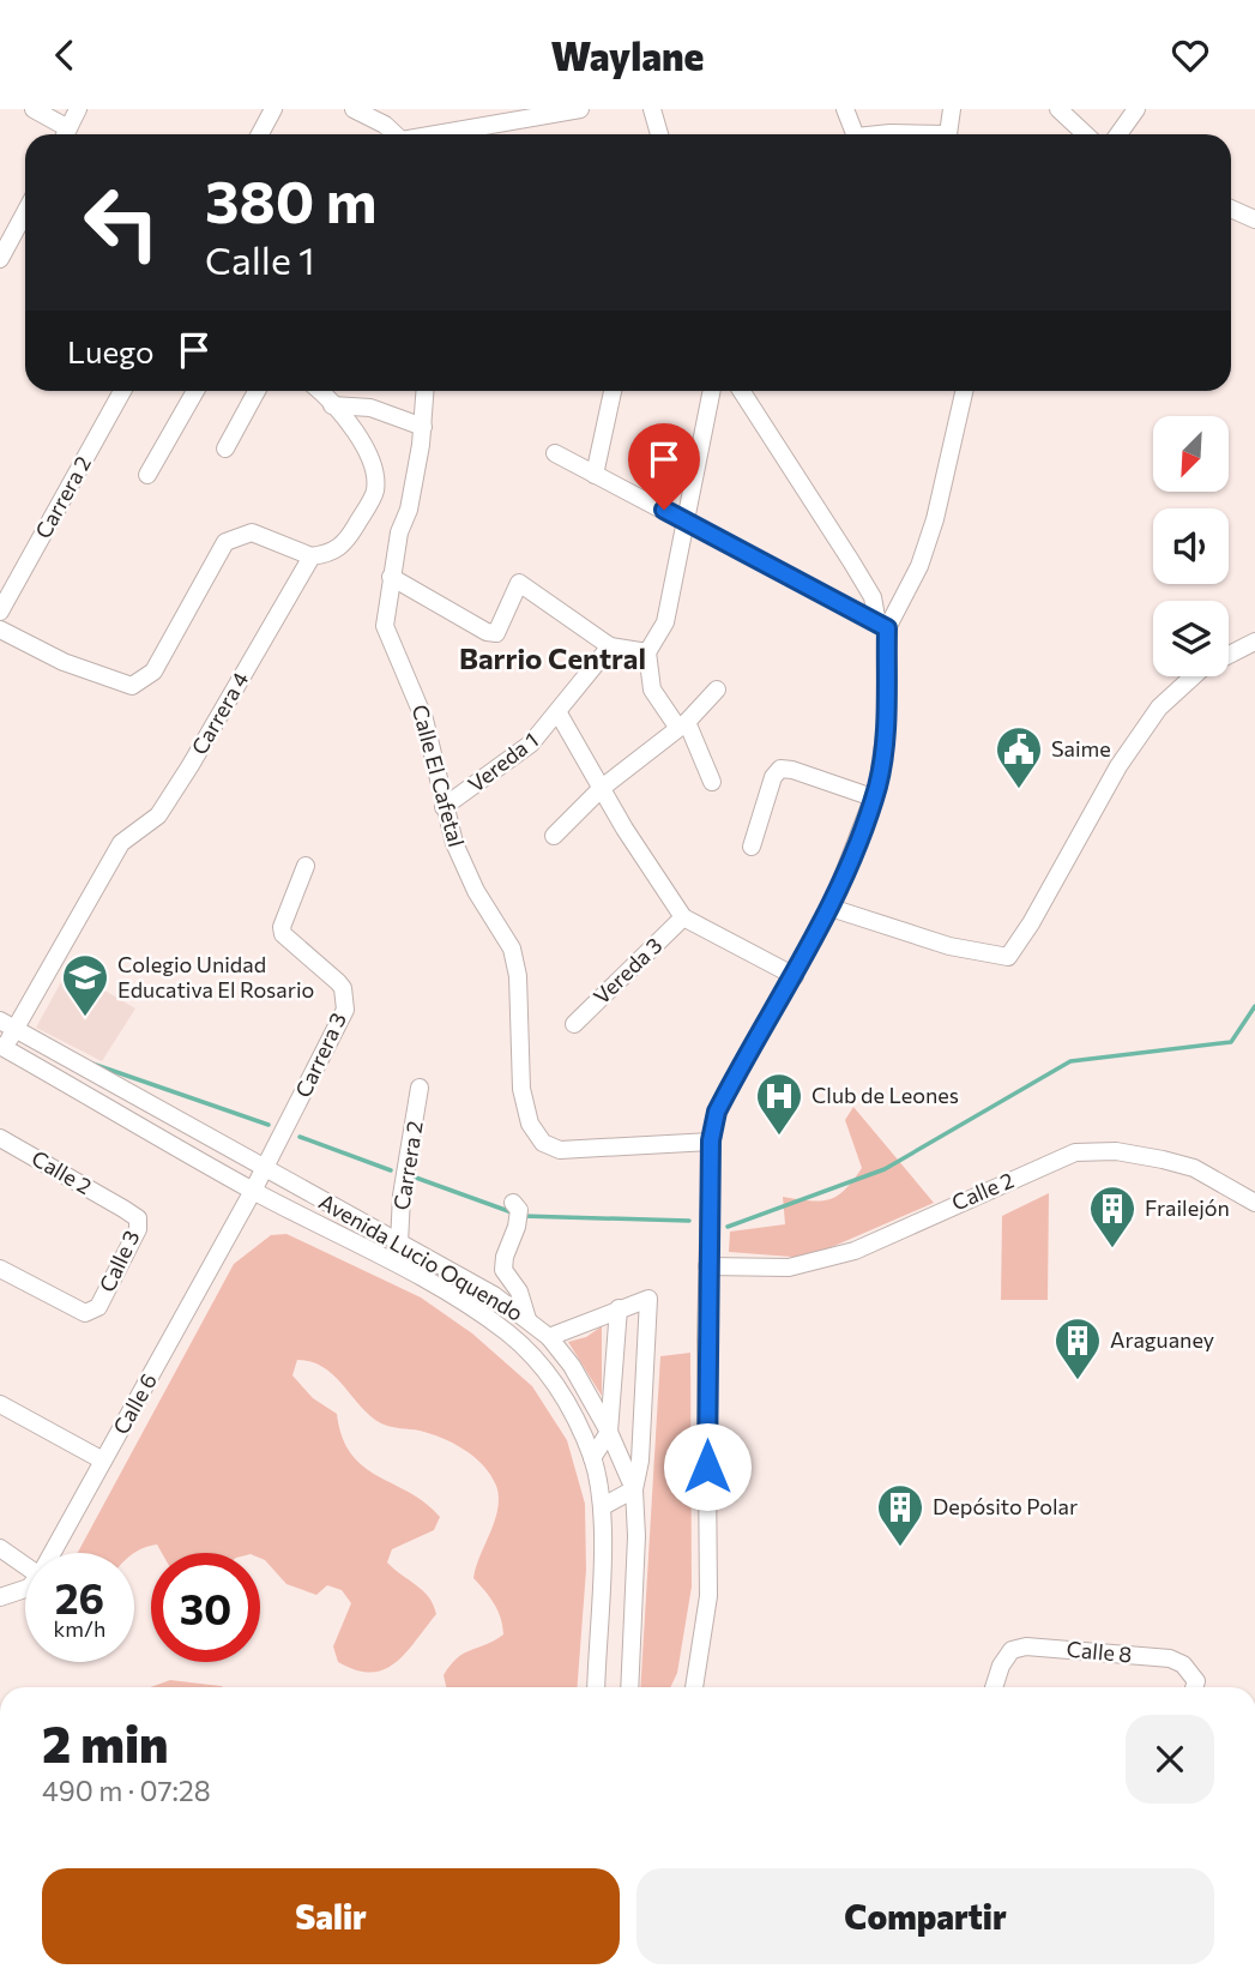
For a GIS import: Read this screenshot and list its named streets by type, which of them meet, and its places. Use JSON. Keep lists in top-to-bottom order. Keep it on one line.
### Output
{"streets":{"street":["Carrera 2","Carrera 4","Vereda 1","Calle El Cafetal","Vereda 3","Carrera 3","Calle 2","Avenida Lucio Oquendo","Calle 3","Calle 6","Calle 8"]},"crossings":[["Carrera 2","Avenida Lucio Oquendo"],["Carrera 4","Avenida Lucio Oquendo"],["Vereda 1","Calle El Cafetal"],["Carrera 3","Avenida Lucio Oquendo"],["Calle 2","Calle 3"],["Avenida Lucio Oquendo","Calle 6"]],"districts":["Barrio Central"],"places":{"public building":["Saime"],"school or university":["Colegio Unidad Educativa El Rosario"],"hospital":["Club de Leones"],"building":["Frailejón","Araguaney","Depósito Polar"]},"north":"bottom left","page":{"header":"Waylane","turn":["380 m","Calle 1"],"then":"Luego","speed":"26 km/h","limit":"30","heading":["2 min","490 m · 07:28"],"buttons":["Salir","Compartir"]}}
